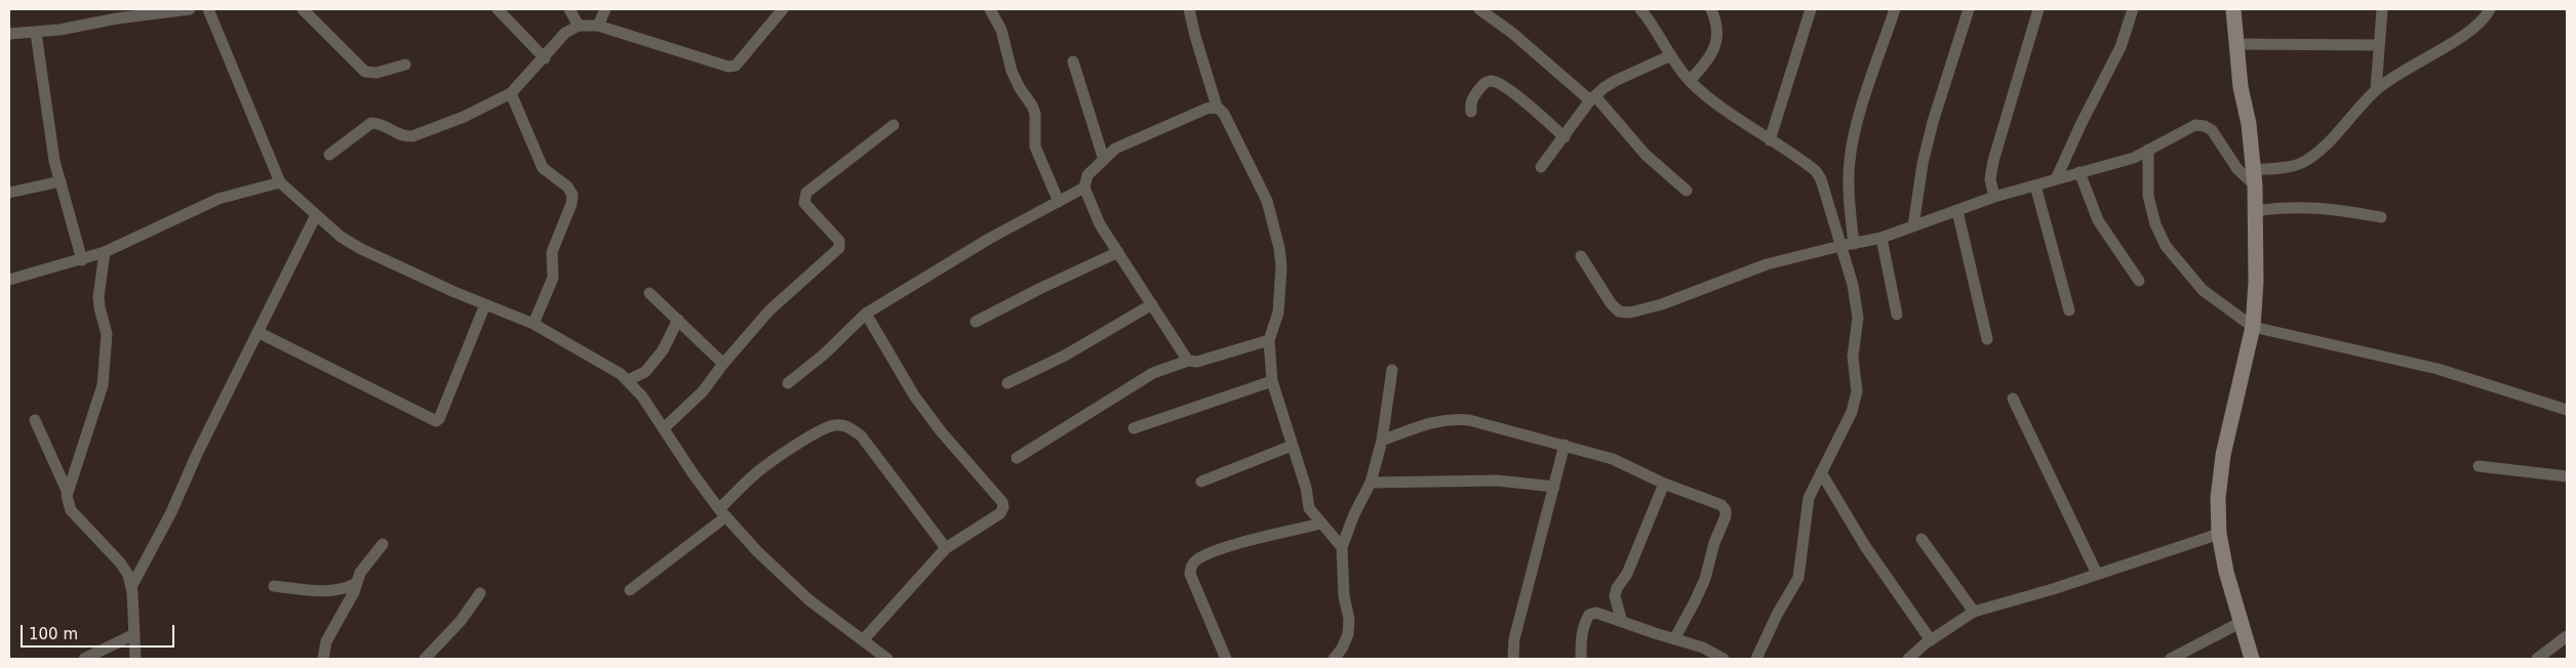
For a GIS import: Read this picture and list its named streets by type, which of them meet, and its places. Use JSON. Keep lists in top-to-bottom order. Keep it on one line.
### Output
{"scale_bar":"100 m"}
